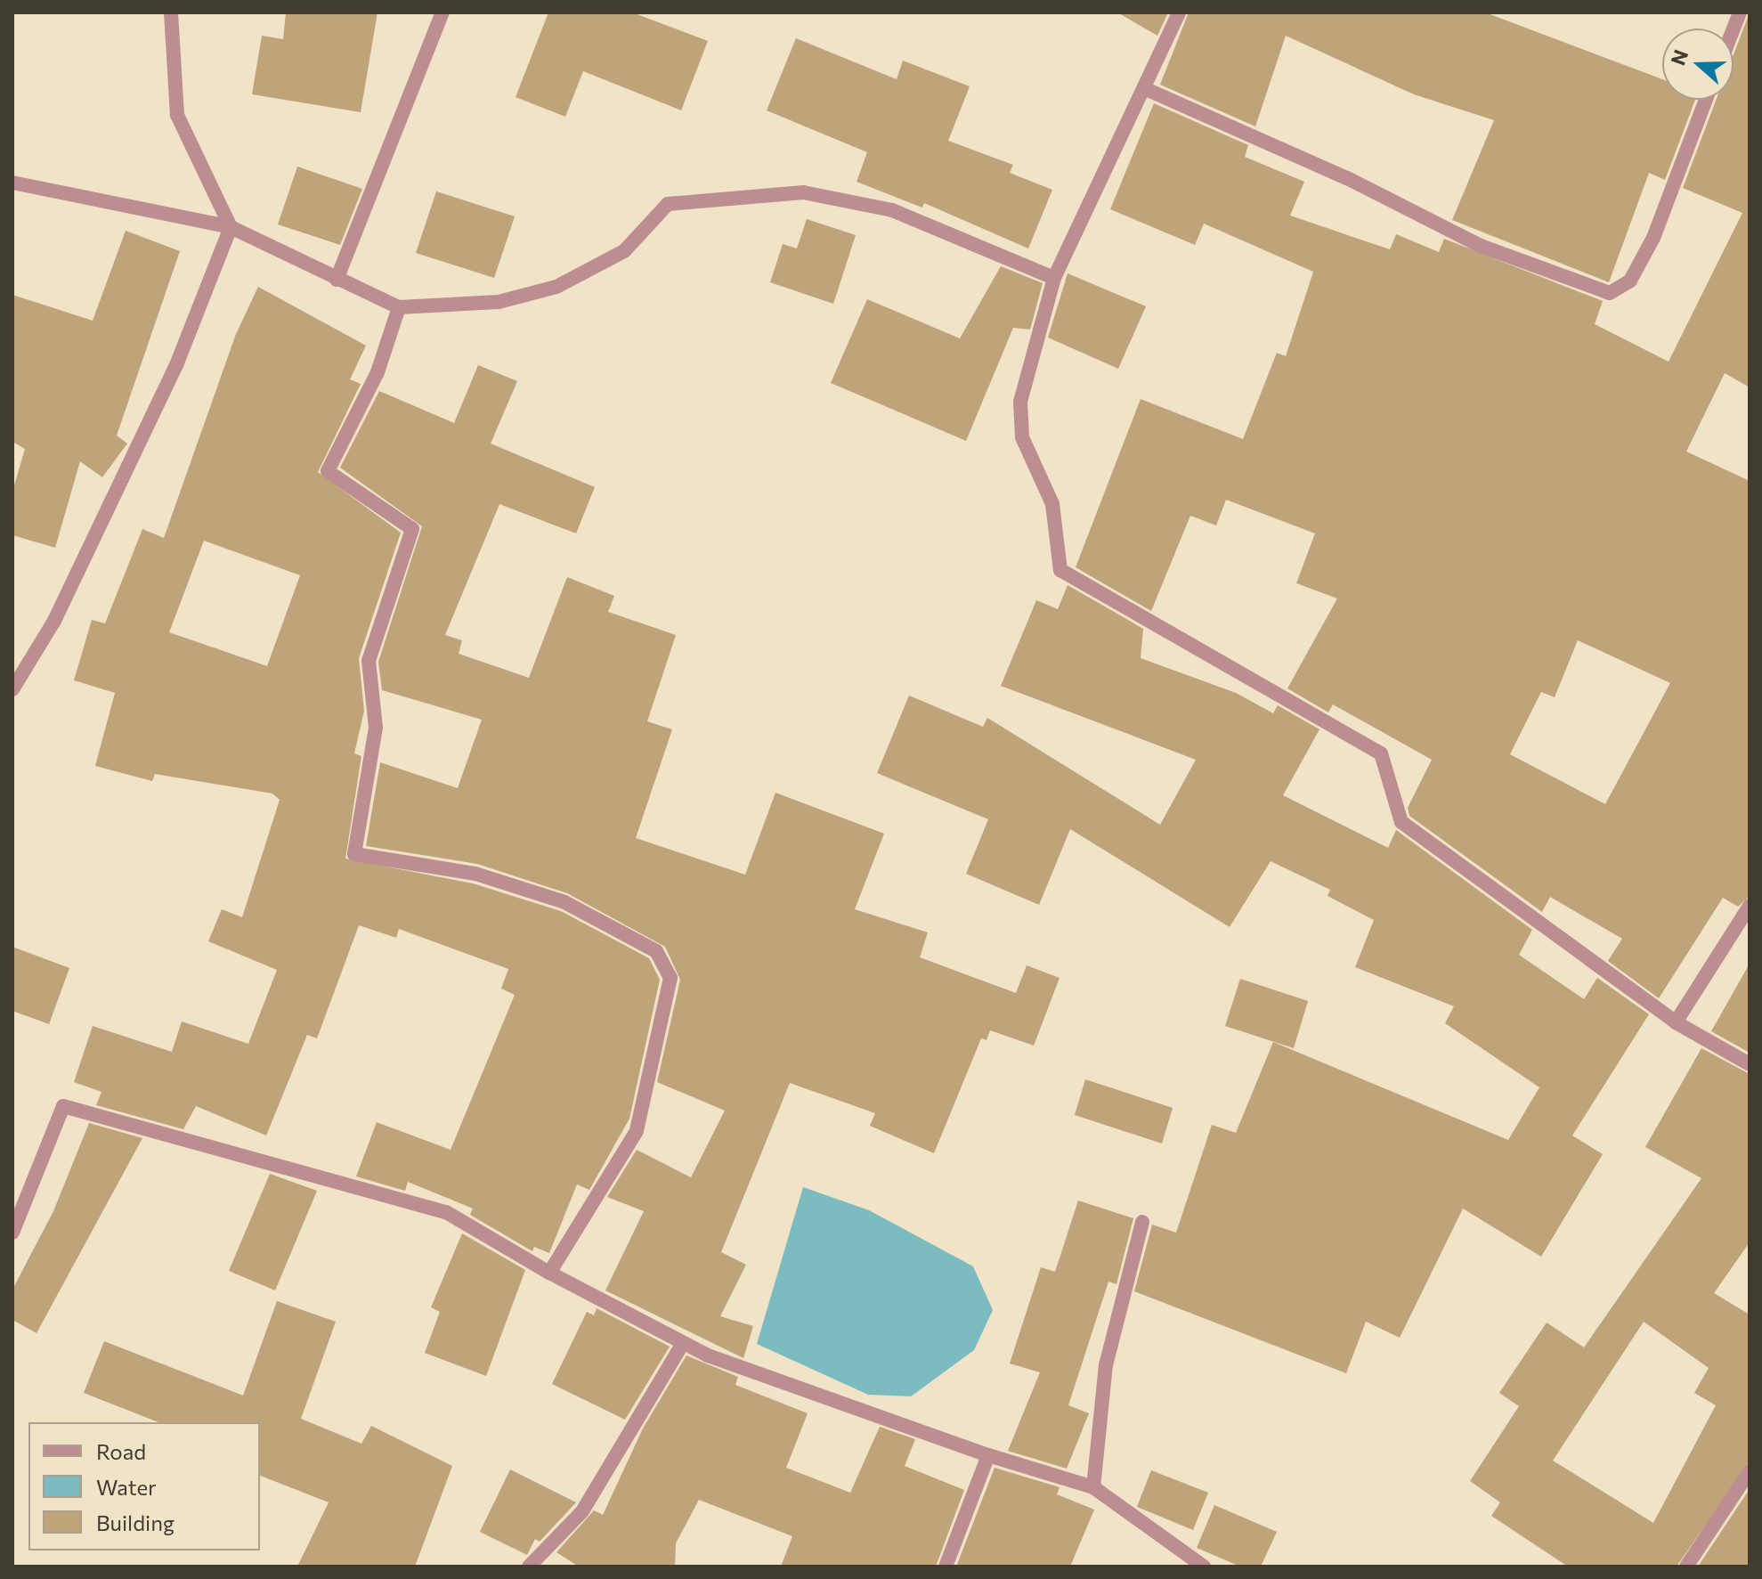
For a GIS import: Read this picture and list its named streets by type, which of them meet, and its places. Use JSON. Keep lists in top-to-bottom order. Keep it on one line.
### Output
{"legend":["Road","Water","Building"],"north":"left"}
